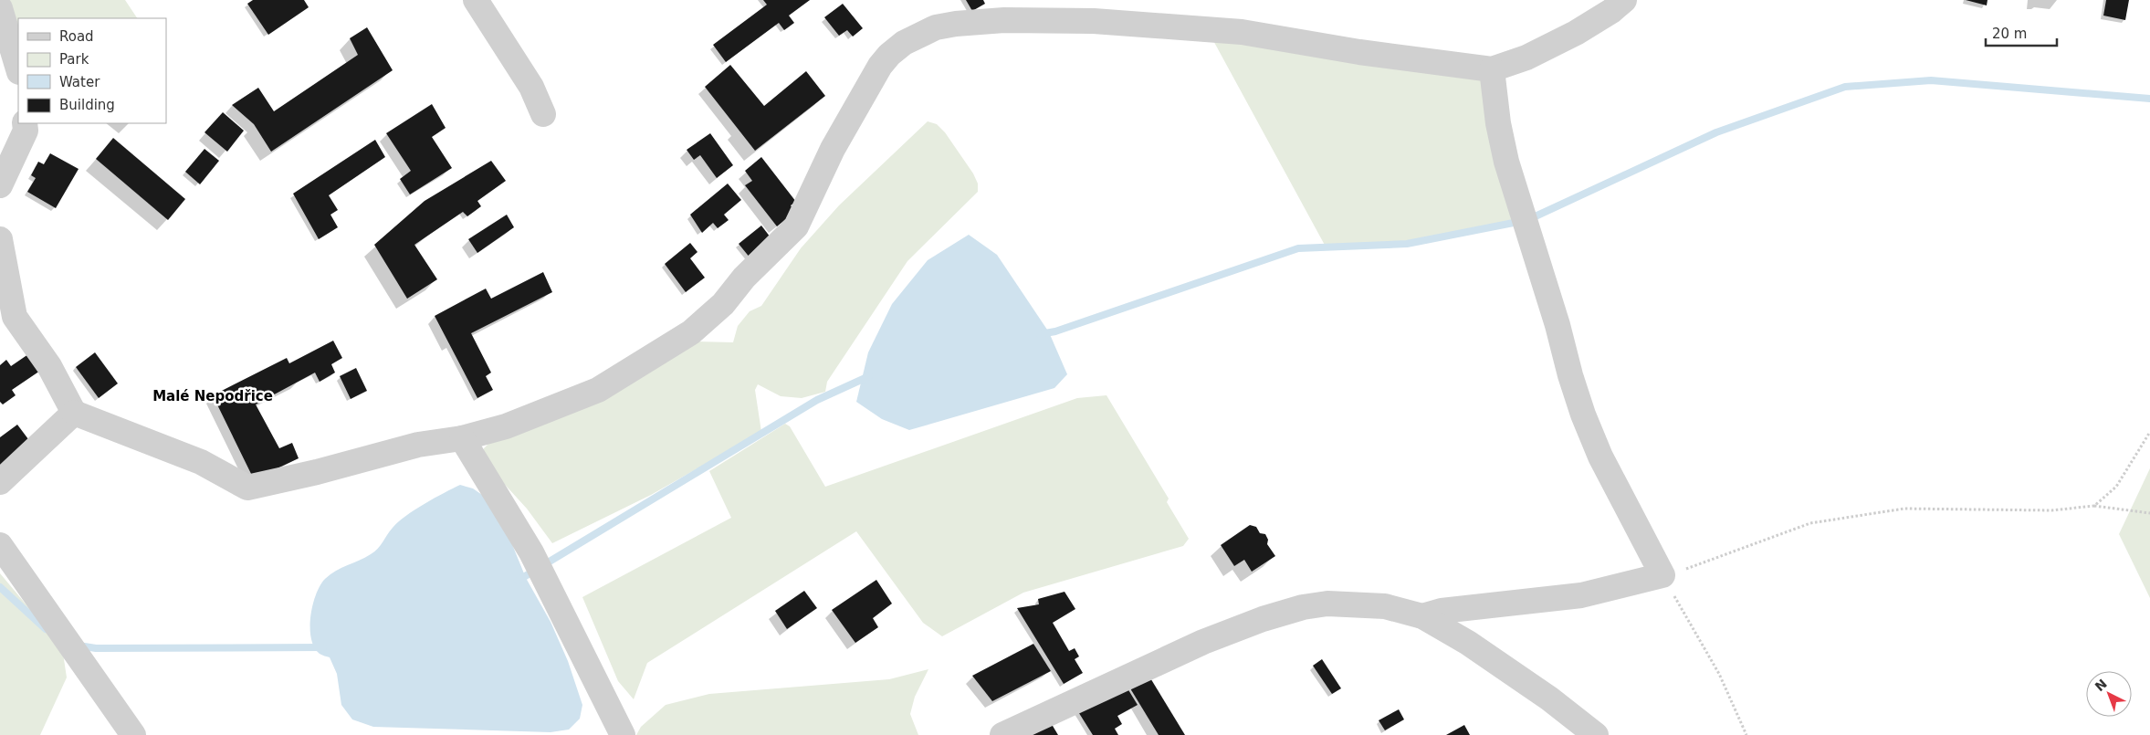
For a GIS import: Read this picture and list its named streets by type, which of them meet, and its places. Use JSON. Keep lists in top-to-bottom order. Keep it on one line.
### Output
{"districts":["Malé Nepodřice"],"legend":["Road","Park","Water","Building"],"scale_bar":"20 m","north":"top left"}
